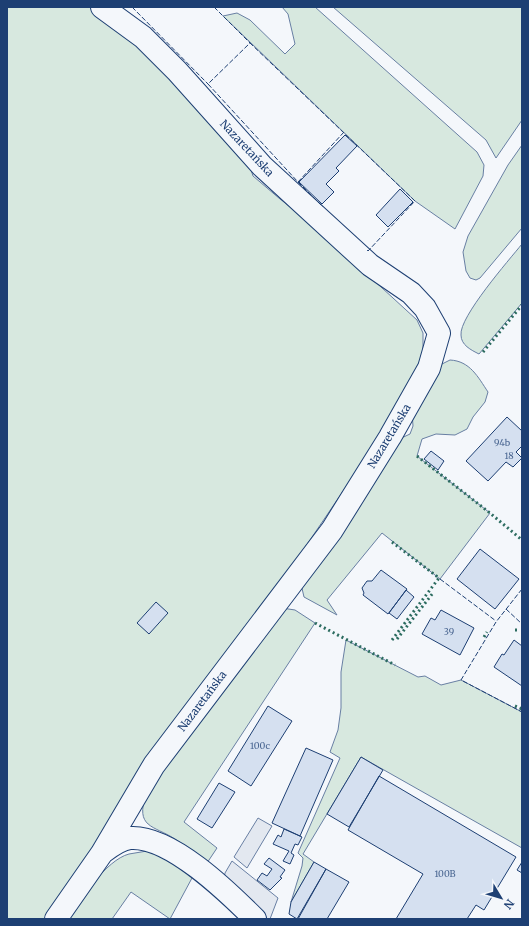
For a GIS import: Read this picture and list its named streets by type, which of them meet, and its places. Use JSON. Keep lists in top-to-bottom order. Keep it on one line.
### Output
{"streets":{"street":["Nazaretańska"]},"house_numbers":["94b","18","39","100c","100B"],"north":"bottom right"}
